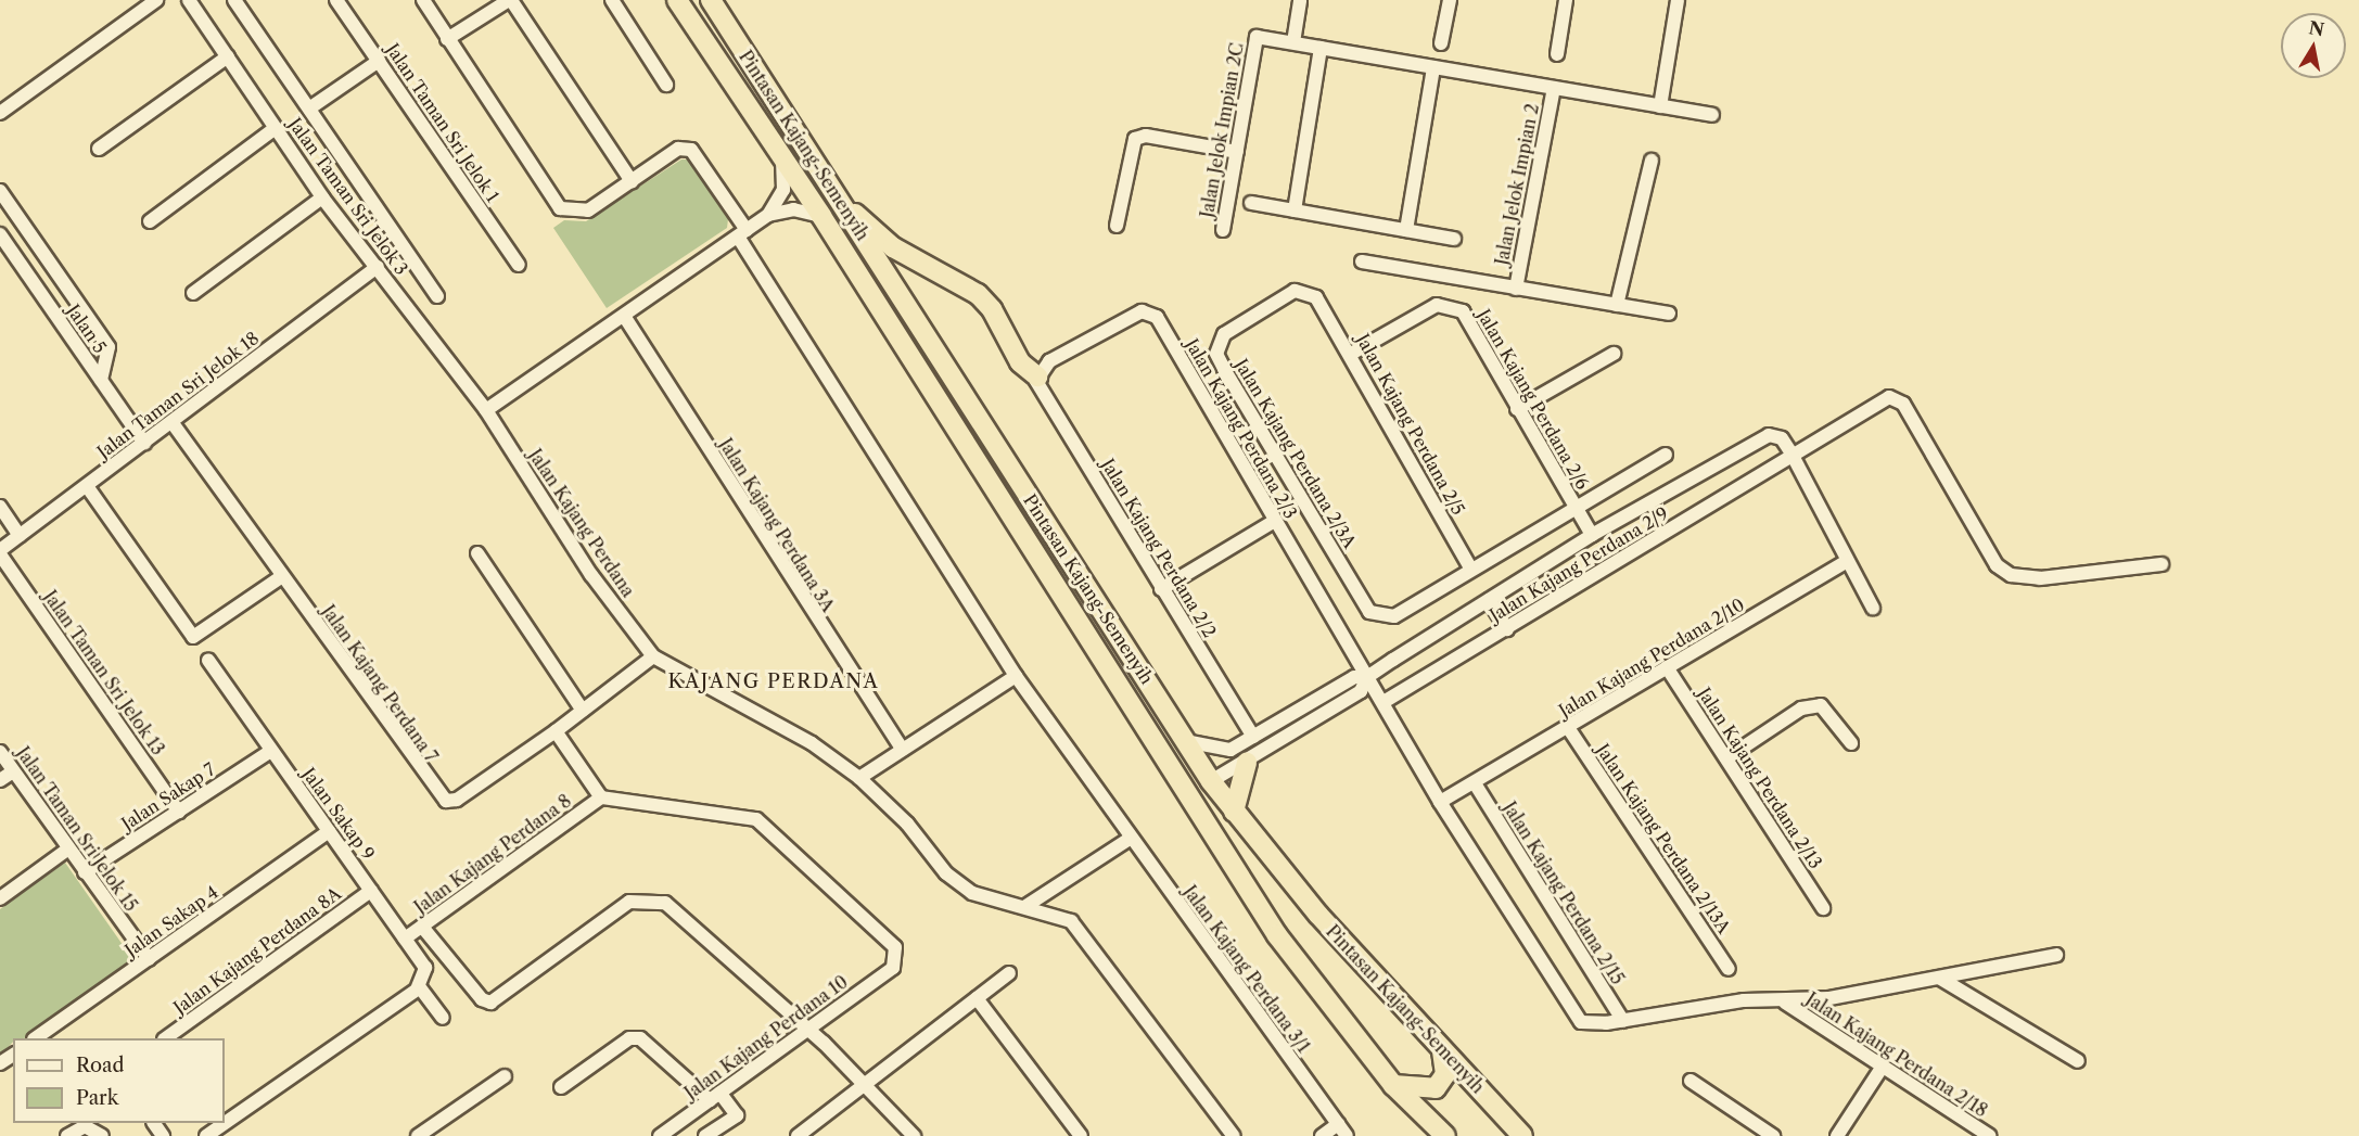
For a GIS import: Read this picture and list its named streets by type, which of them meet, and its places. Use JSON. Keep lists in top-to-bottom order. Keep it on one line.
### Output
{"streets":{"highway":["Pintasan Kajang-Semenyih"],"street":["Jalan Taman Sri Jelok 1","Jalan Jelok Impian 2C","Jalan Jelok Impian 2","Jalan Taman Sri Jelok 3","Jalan 5","Jalan Taman Sri Jelok 18","Jalan Kajang Perdana 2/6","Jalan Kajang Perdana 2/5","Jalan Kajang Perdana 2/3","Jalan Kajang Perdana 2/3A","Jalan Kajang Perdana","Jalan Kajang Perdana 3A","Jalan Kajang Perdana 2/2","Jalan Kajang Perdana 2/9","Jalan Kajang Perdana 2/10","Jalan Taman Sri Jelok 13","Jalan Kajang Perdana 7","Jalan Kajang Perdana 2/13","Jalan Sakap 7","Jalan Sakap 9","Jalan Taman Sri Jelok 15","Jalan Kajang Perdana 2/13A","Jalan Kajang Perdana 8","Jalan Kajang Perdana 2/15","Jalan Sakap 4","Jalan Kajang Perdana 8A","Jalan Kajang Perdana 3/1","Jalan Kajang Perdana 10","Jalan Kajang Perdana 2/18"]},"crossings":[["Jalan Taman Sri Jelok 3","Jalan Taman Sri Jelok 18"],["Jalan Taman Sri Jelok 3","Jalan Kajang Perdana"],["Jalan 5","Jalan Taman Sri Jelok 18"],["Jalan Taman Sri Jelok 18","Jalan Taman Sri Jelok 13"],["Jalan Taman Sri Jelok 18","Jalan Kajang Perdana 7"],["Jalan Kajang Perdana 2/6","Jalan Kajang Perdana 2/5"],["Jalan Kajang Perdana 2/5","Jalan Kajang Perdana 2/3A"],["Jalan Kajang Perdana 2/3","Jalan Kajang Perdana 2/2"],["Jalan Kajang Perdana 2/3","Jalan Kajang Perdana 2/9"],["Jalan Kajang Perdana 2/3","Jalan Kajang Perdana 2/10"],["Jalan Kajang Perdana 2/3","Jalan Kajang Perdana 2/15"],["Jalan Kajang Perdana 2/10","Jalan Kajang Perdana 2/13"],["Jalan Kajang Perdana 2/10","Jalan Kajang Perdana 2/13A"],["Jalan Kajang Perdana 2/10","Jalan Kajang Perdana 2/15"],["Jalan Taman Sri Jelok 13","Jalan Sakap 7"],["Jalan Sakap 7","Jalan Sakap 9"],["Jalan Sakap 7","Jalan Taman Sri Jelok 15"],["Jalan Sakap 9","Jalan Kajang Perdana 8"],["Jalan Sakap 9","Jalan Sakap 4"],["Jalan Sakap 9","Jalan Kajang Perdana 8A"],["Jalan Taman Sri Jelok 15","Jalan Sakap 4"],["Jalan Kajang Perdana 8","Jalan Kajang Perdana 10"]],"districts":["KAJANG PERDANA"],"legend":["Road","Park"],"north":"top"}
